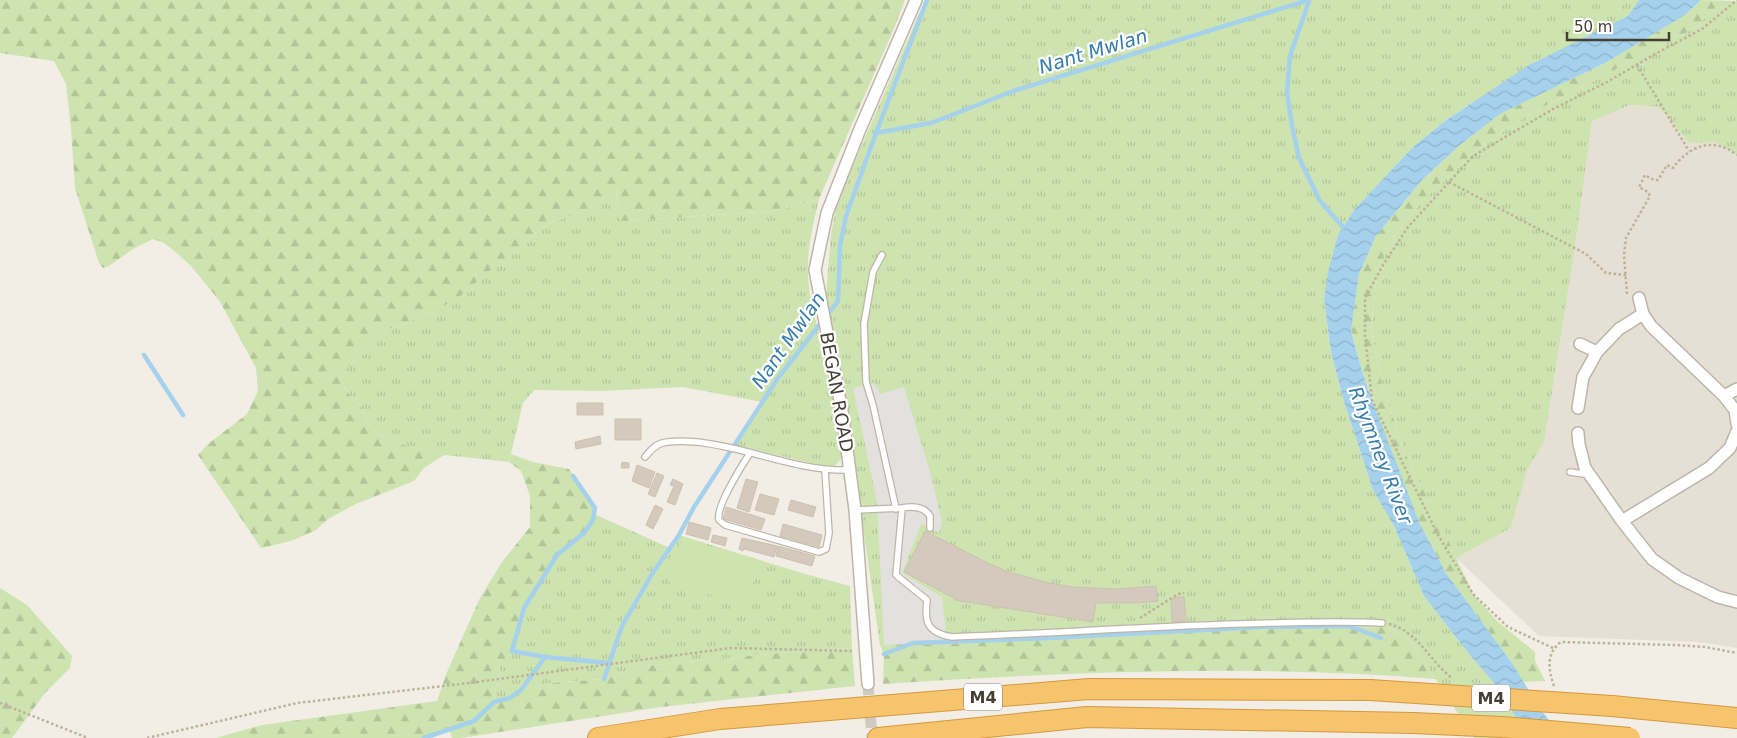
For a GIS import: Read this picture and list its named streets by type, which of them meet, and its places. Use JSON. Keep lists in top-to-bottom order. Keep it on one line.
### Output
{"streets":{"highway":["M4"],"street":["BEGAN ROAD"]},"water":["Nant Mwlan","Rhymney River"],"scale_bar":"50 m"}
